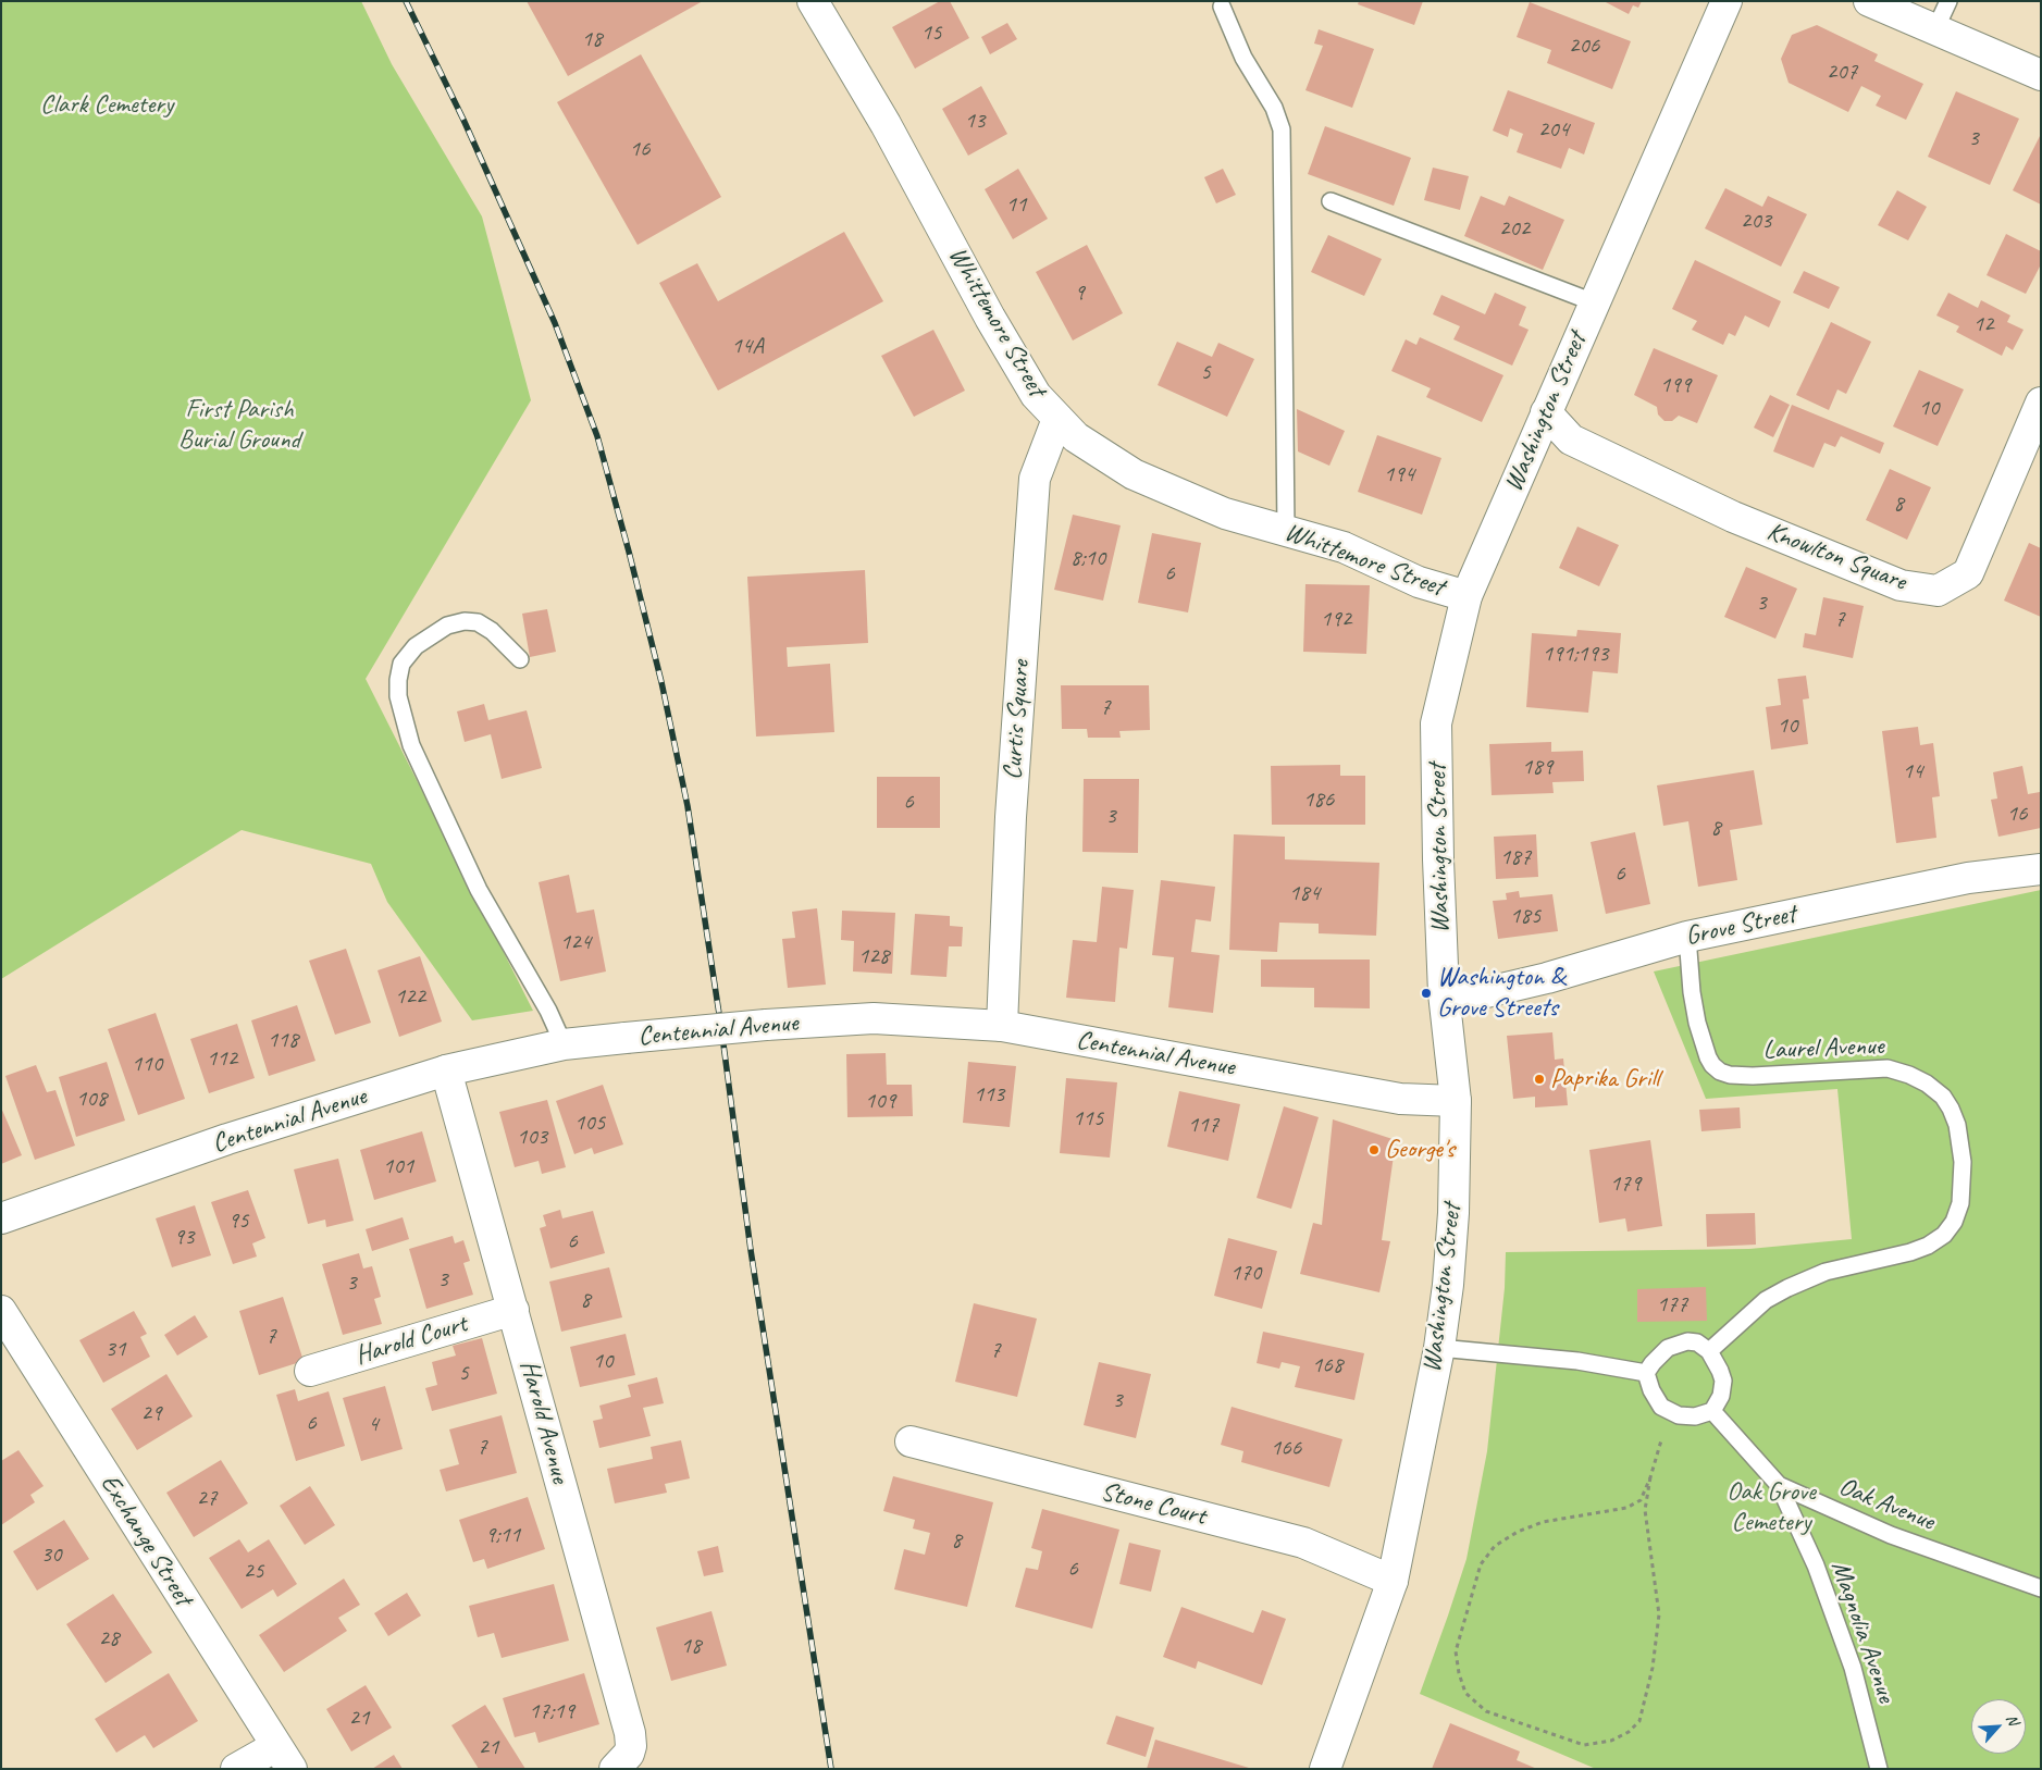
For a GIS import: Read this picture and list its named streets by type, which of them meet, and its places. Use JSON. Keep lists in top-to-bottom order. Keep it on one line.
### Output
{"streets":{"street":["Whittemore Street","Washington Street","Knowlton Square","Curtis Square","Grove Street","Centennial Avenue","Harold Court","Harold Avenue","Stone Court","Exchange Street"],"lane":["Laurel Avenue","Oak Avenue","Magnolia Avenue"]},"crossings":[["Whittemore Street","Washington Street"],["Whittemore Street","Curtis Square"],["Washington Street","Knowlton Square"],["Washington Street","Grove Street"],["Washington Street","Centennial Avenue"],["Washington Street","Stone Court"],["Curtis Square","Centennial Avenue"],["Grove Street","Laurel Avenue"],["Centennial Avenue","Harold Avenue"],["Laurel Avenue","Oak Avenue"],["Harold Court","Harold Avenue"],["Oak Avenue","Magnolia Avenue"]],"parks":["Clark Cemetery","First Parish Burial Ground","Oak Grove Cemetery"],"places":["Washington & Grove Streets","Paprika Grill","George's"],"house_numbers":["15","18","206","207","13","204","3","16","11","203","202","9","12","14A","5","199","10","194","8","8;10","6","3","192","7","191;193","7","10","189","14","186","6","16","3","8","187","6","184","185","124","128","122","118","112","110","113","108","109","115","105","117","103","101","179","95","93","6","170","3","3","8","177","7","31","7","10","168","5","3","29","6","4","7","166","27","9;11","8","30","6","25","28","18","17;19","21","21"],"north":"top right"}
